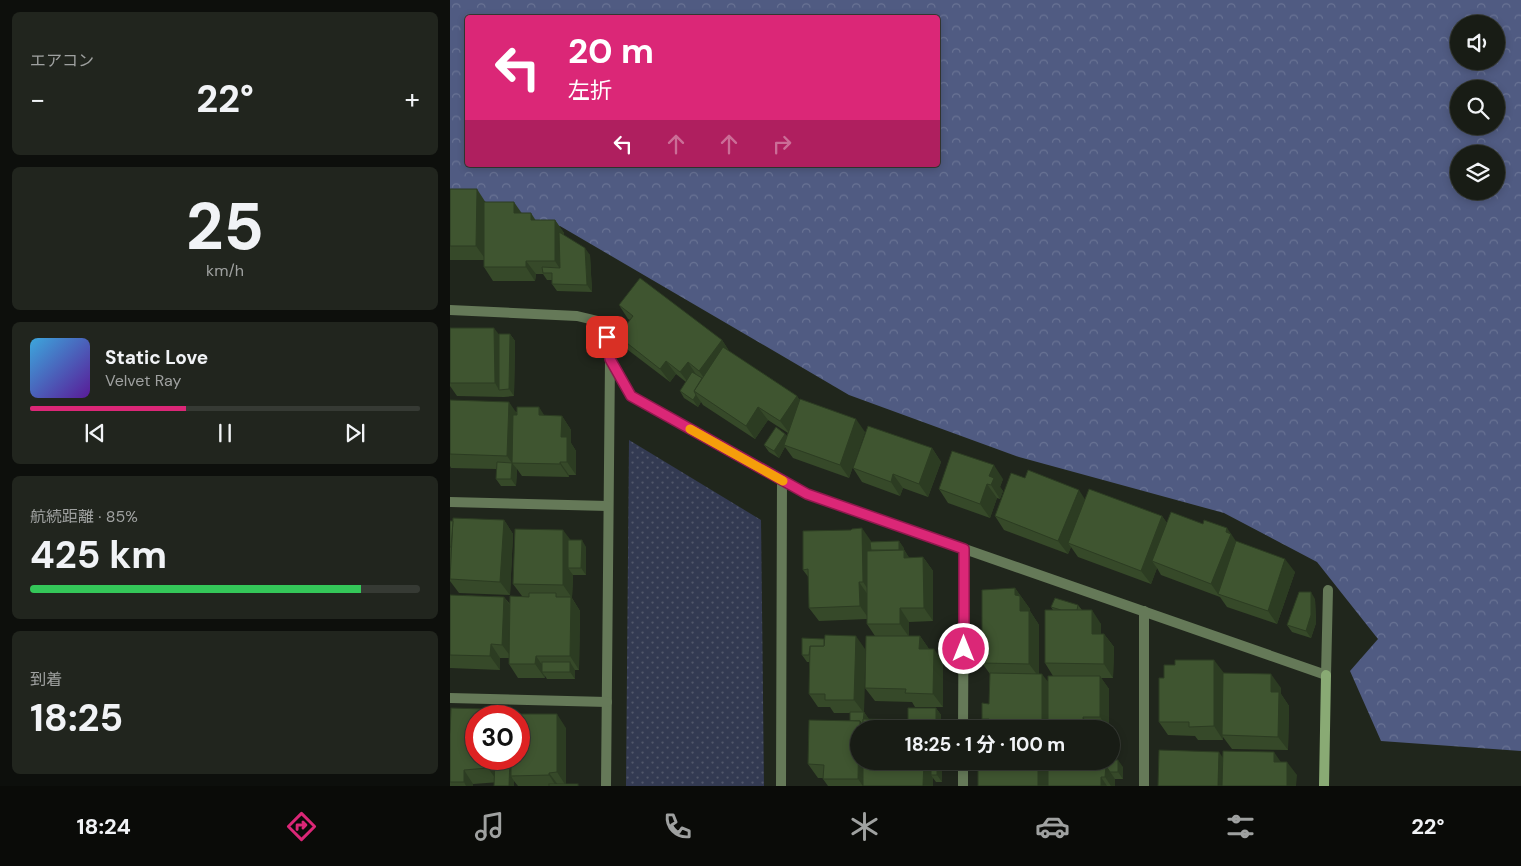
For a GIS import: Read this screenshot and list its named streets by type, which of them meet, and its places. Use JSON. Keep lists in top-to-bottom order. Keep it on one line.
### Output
{"page":{"tile":["エアコン",["25","km/h"],["航続距離 · 85%","425 km"],["到着","18:25"]],"turn":["20 m","左折"],"heat":["−","22°","+"],"song":["Static Love","Velvet Ray"],"limit":"30","trip":"18:25 · 1 分 · 100 m","tabs":["18:24","22°"]}}
